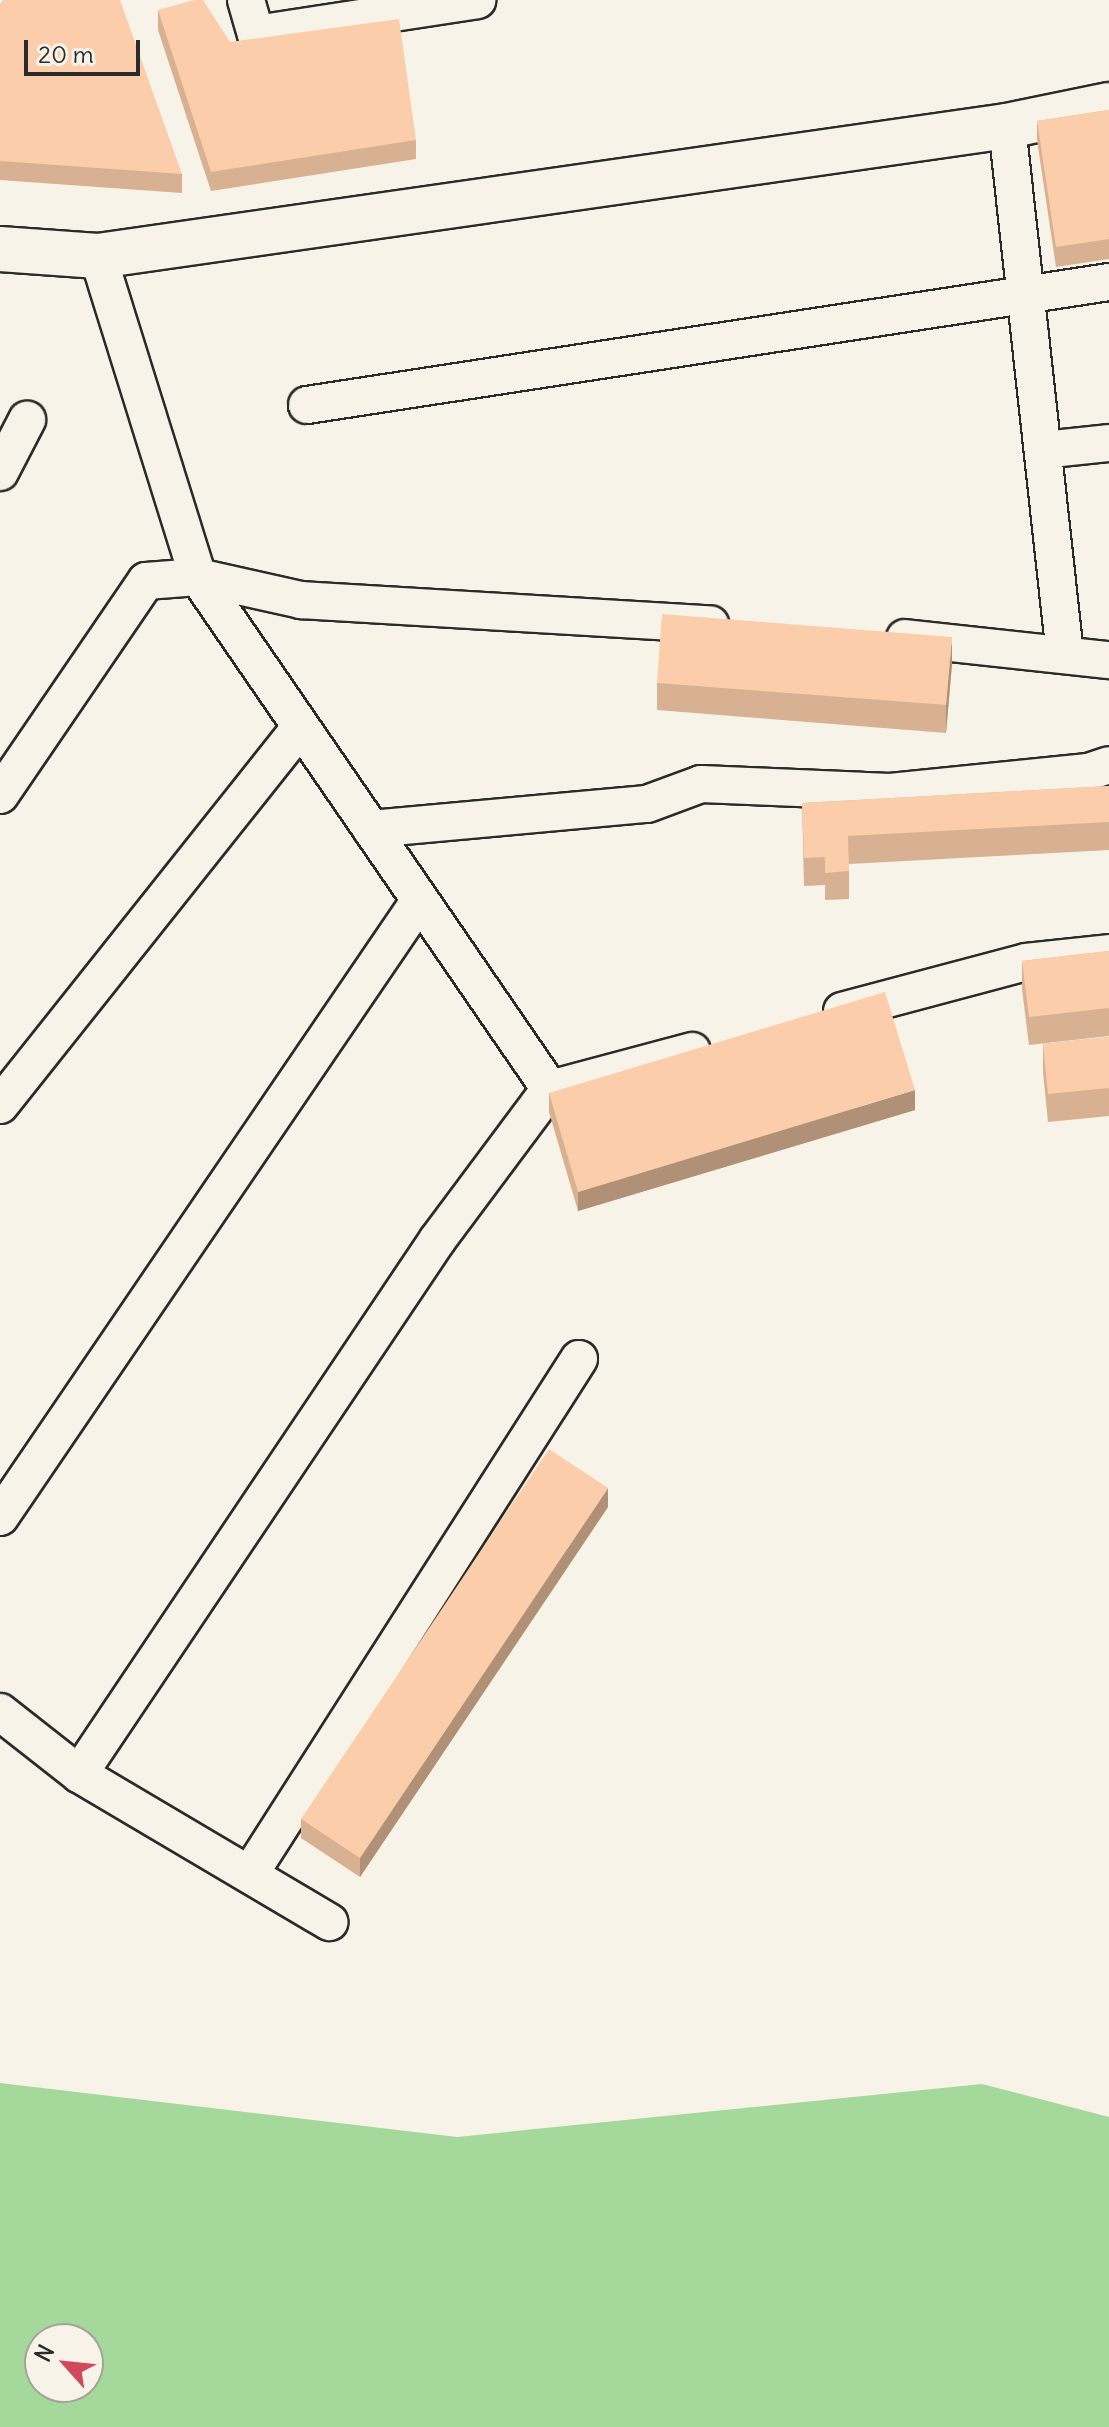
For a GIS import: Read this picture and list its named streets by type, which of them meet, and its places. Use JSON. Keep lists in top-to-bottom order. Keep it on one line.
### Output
{"scale_bar":"20 m","north":"top left"}
